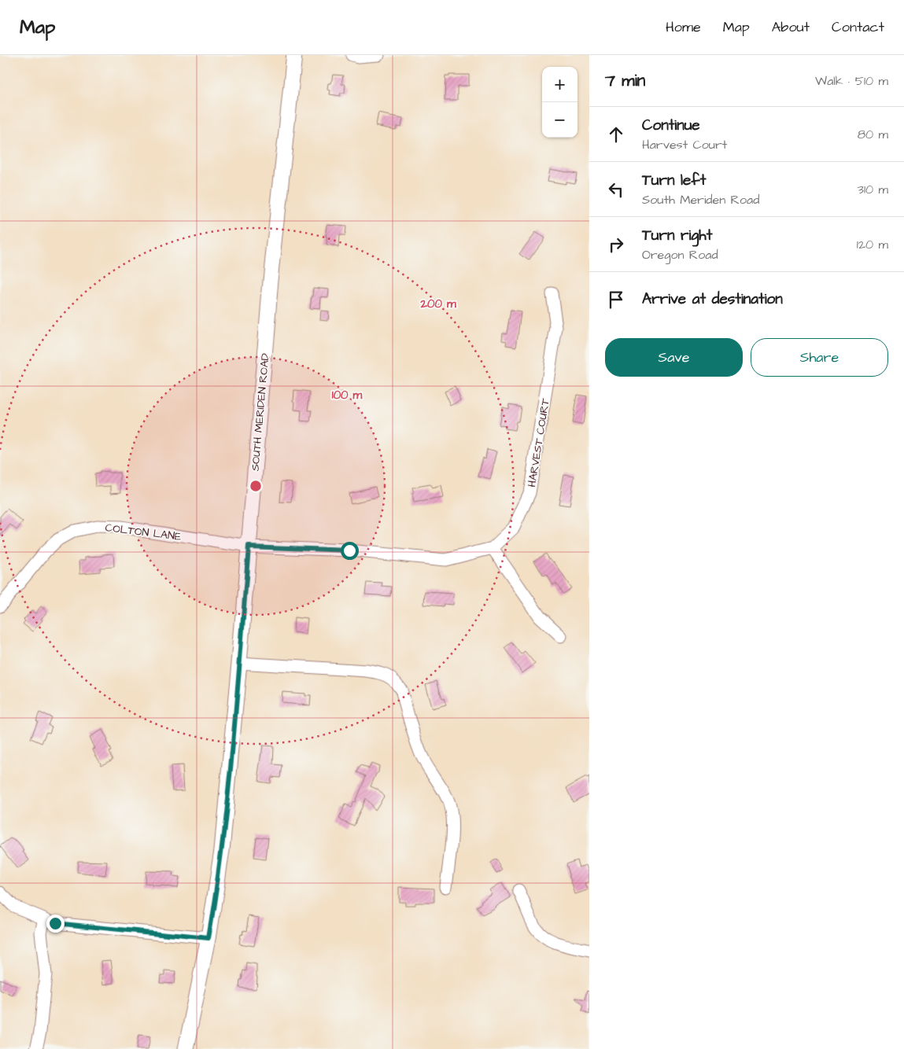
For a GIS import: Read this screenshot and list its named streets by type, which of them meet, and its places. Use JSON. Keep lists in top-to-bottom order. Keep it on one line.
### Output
{"streets":{"main road":["SOUTH MERIDEN ROAD"],"street":["HARVEST COURT","COLTON LANE"]},"crossings":[["SOUTH MERIDEN ROAD","HARVEST COURT"],["SOUTH MERIDEN ROAD","COLTON LANE"],["HARVEST COURT","COLTON LANE"]],"page":{"header":"Map","nav":["Home","Map","About","Contact"],"heading":["7 min","Walk · 510 m"],"map_buttons":["+","−"],"list":[["Continue","Harvest Court","80 m"],["Turn left","South Meriden Road","310 m"],["Turn right","Oregon Road","120 m"],"Arrive at destination"],"buttons":["Save","Share"]},"rings":["200 m","100 m"]}
